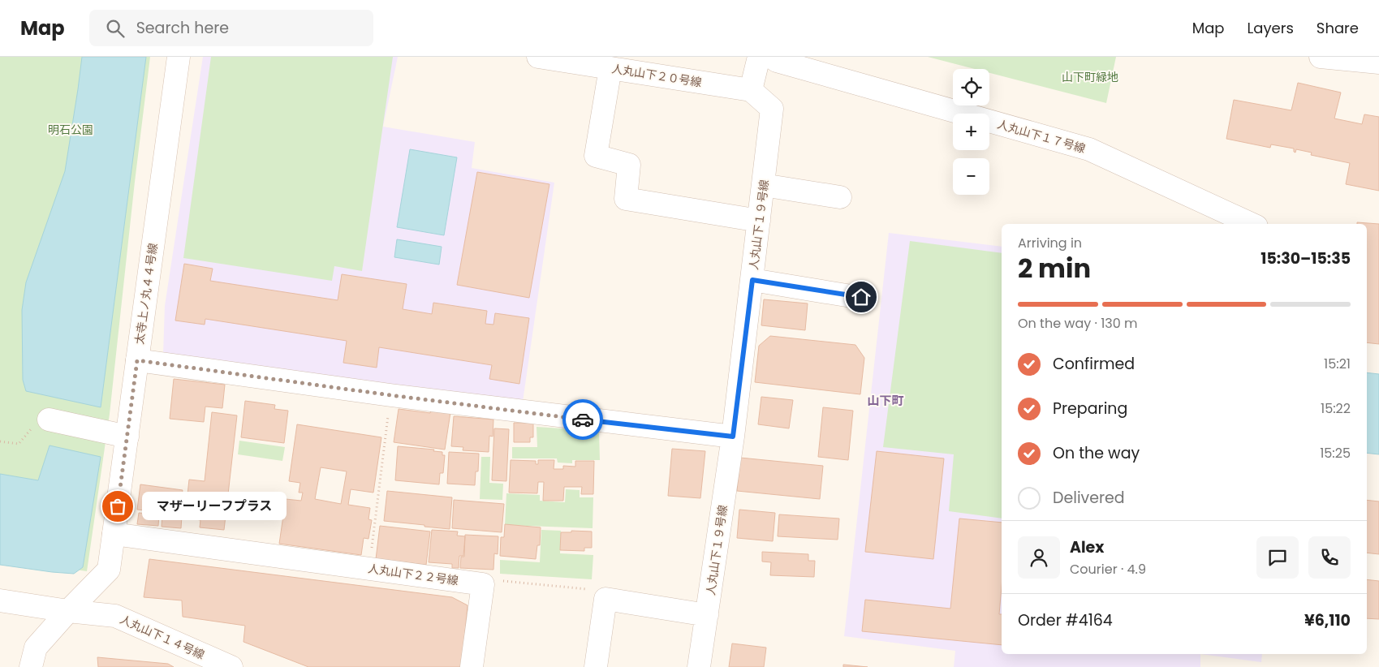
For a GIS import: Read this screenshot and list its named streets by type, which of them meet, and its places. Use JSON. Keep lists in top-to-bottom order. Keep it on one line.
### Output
{"streets":{"street":["人丸山下２０号線","人丸山下１７号線","人丸山下１９号線","太寺上ノ丸４４号線","人丸山下２２号線","人丸山下１４号線"]},"crossings":[["人丸山下２０号線","人丸山下１９号線"],["太寺上ノ丸４４号線","人丸山下２２号線"],["太寺上ノ丸４４号線","人丸山下１４号線"]],"districts":["山下町"],"parks":["山下町緑地","明石公園"],"places":["マザーリーフプラス"],"page":{"header":"Map","search":"Search here","nav":["Map","Layers","Share"],"map_buttons":["+","−"],"heading":["2 min","Arriving in","15:30–15:35"],"panel":["Alex","Courier · 4.9","Order #4164","¥6,110"],"bar":"On the way · 130 m","list":[["Confirmed","15:21"],["Preparing","15:22"],["On the way","15:25"],"Delivered"],"bubble":"マザーリーフプラス"}}
